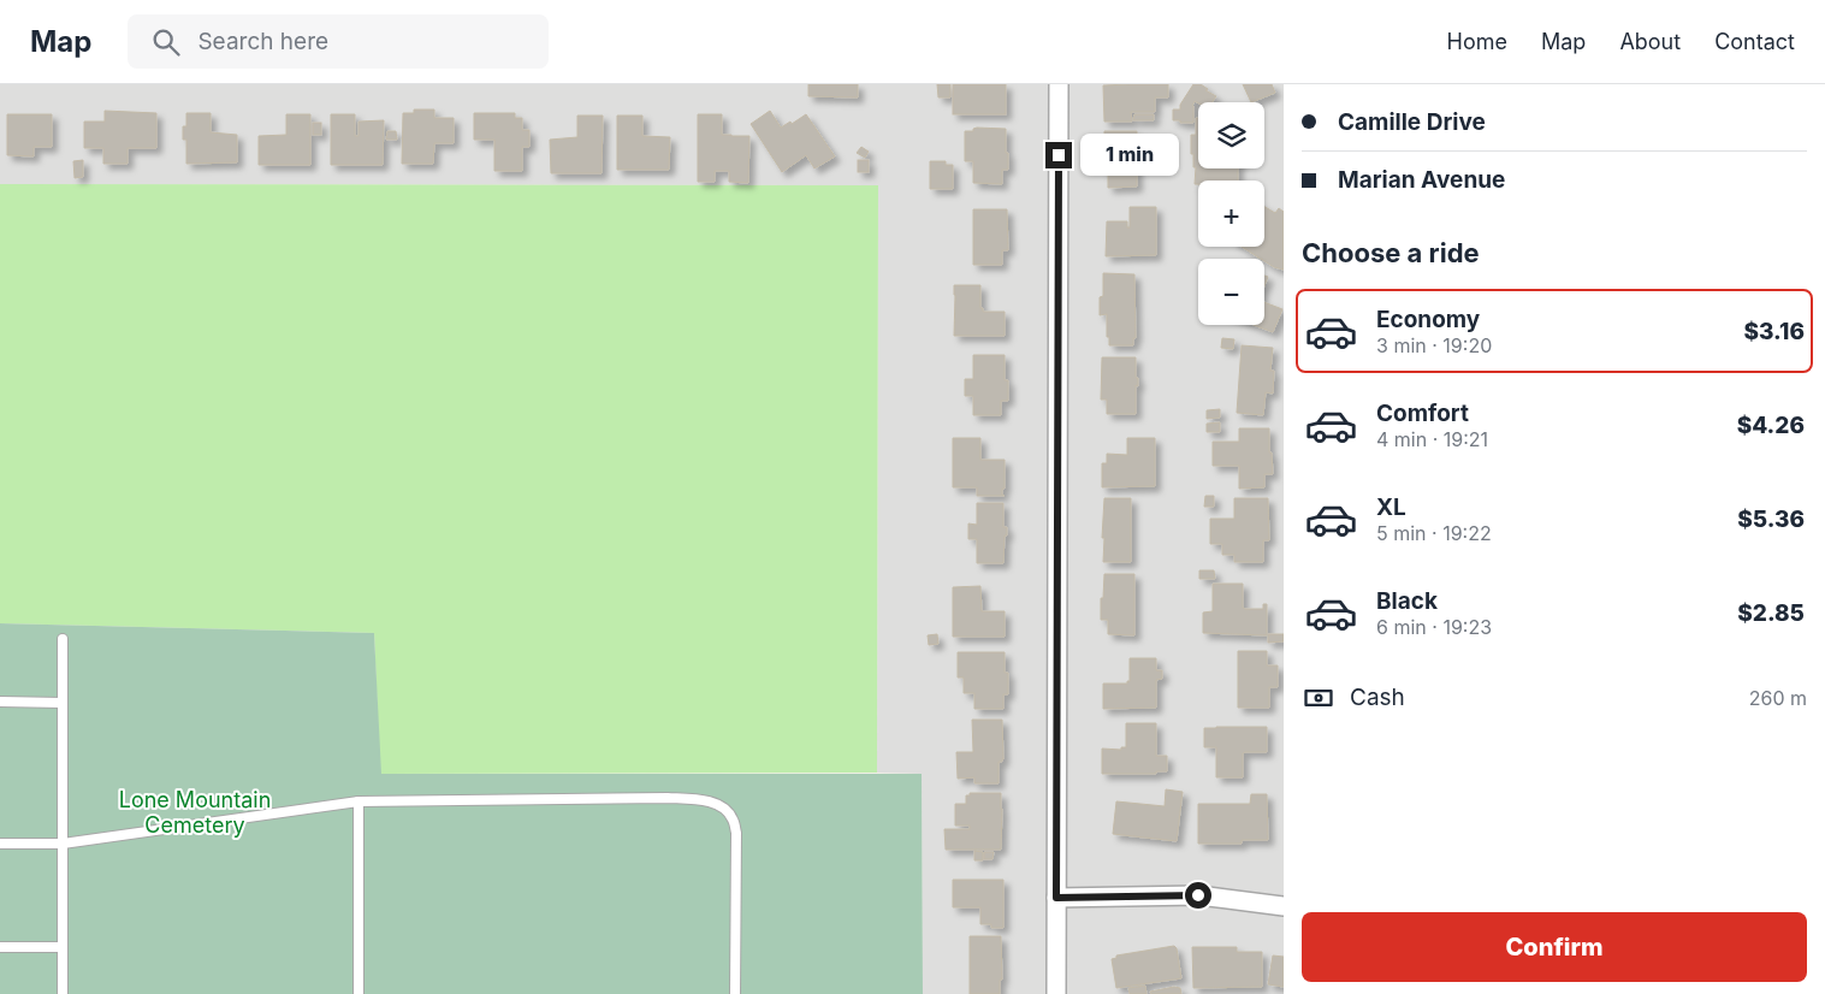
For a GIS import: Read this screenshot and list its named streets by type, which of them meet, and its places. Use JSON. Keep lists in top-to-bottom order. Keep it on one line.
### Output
{"parks":["Lone Mountain Cemetery"],"page":{"header":"Map","search":"Search here","nav":["Home","Map","About","Contact"],"banner":["Camille Drive","Marian Avenue"],"map_buttons":["+","−"],"bubble":"1 min","heading":"Choose a ride","list":[{"name":"Economy","note":"3 min · 19:20","value":"$3.16"},{"name":"Comfort","note":"4 min · 19:21","value":"$4.26"},{"name":"XL","note":"5 min · 19:22","value":"$5.36"},{"name":"Black","note":"6 min · 19:23","value":"$2.85"}],"pay":["Cash","260 m"],"buttons":"Confirm"}}
